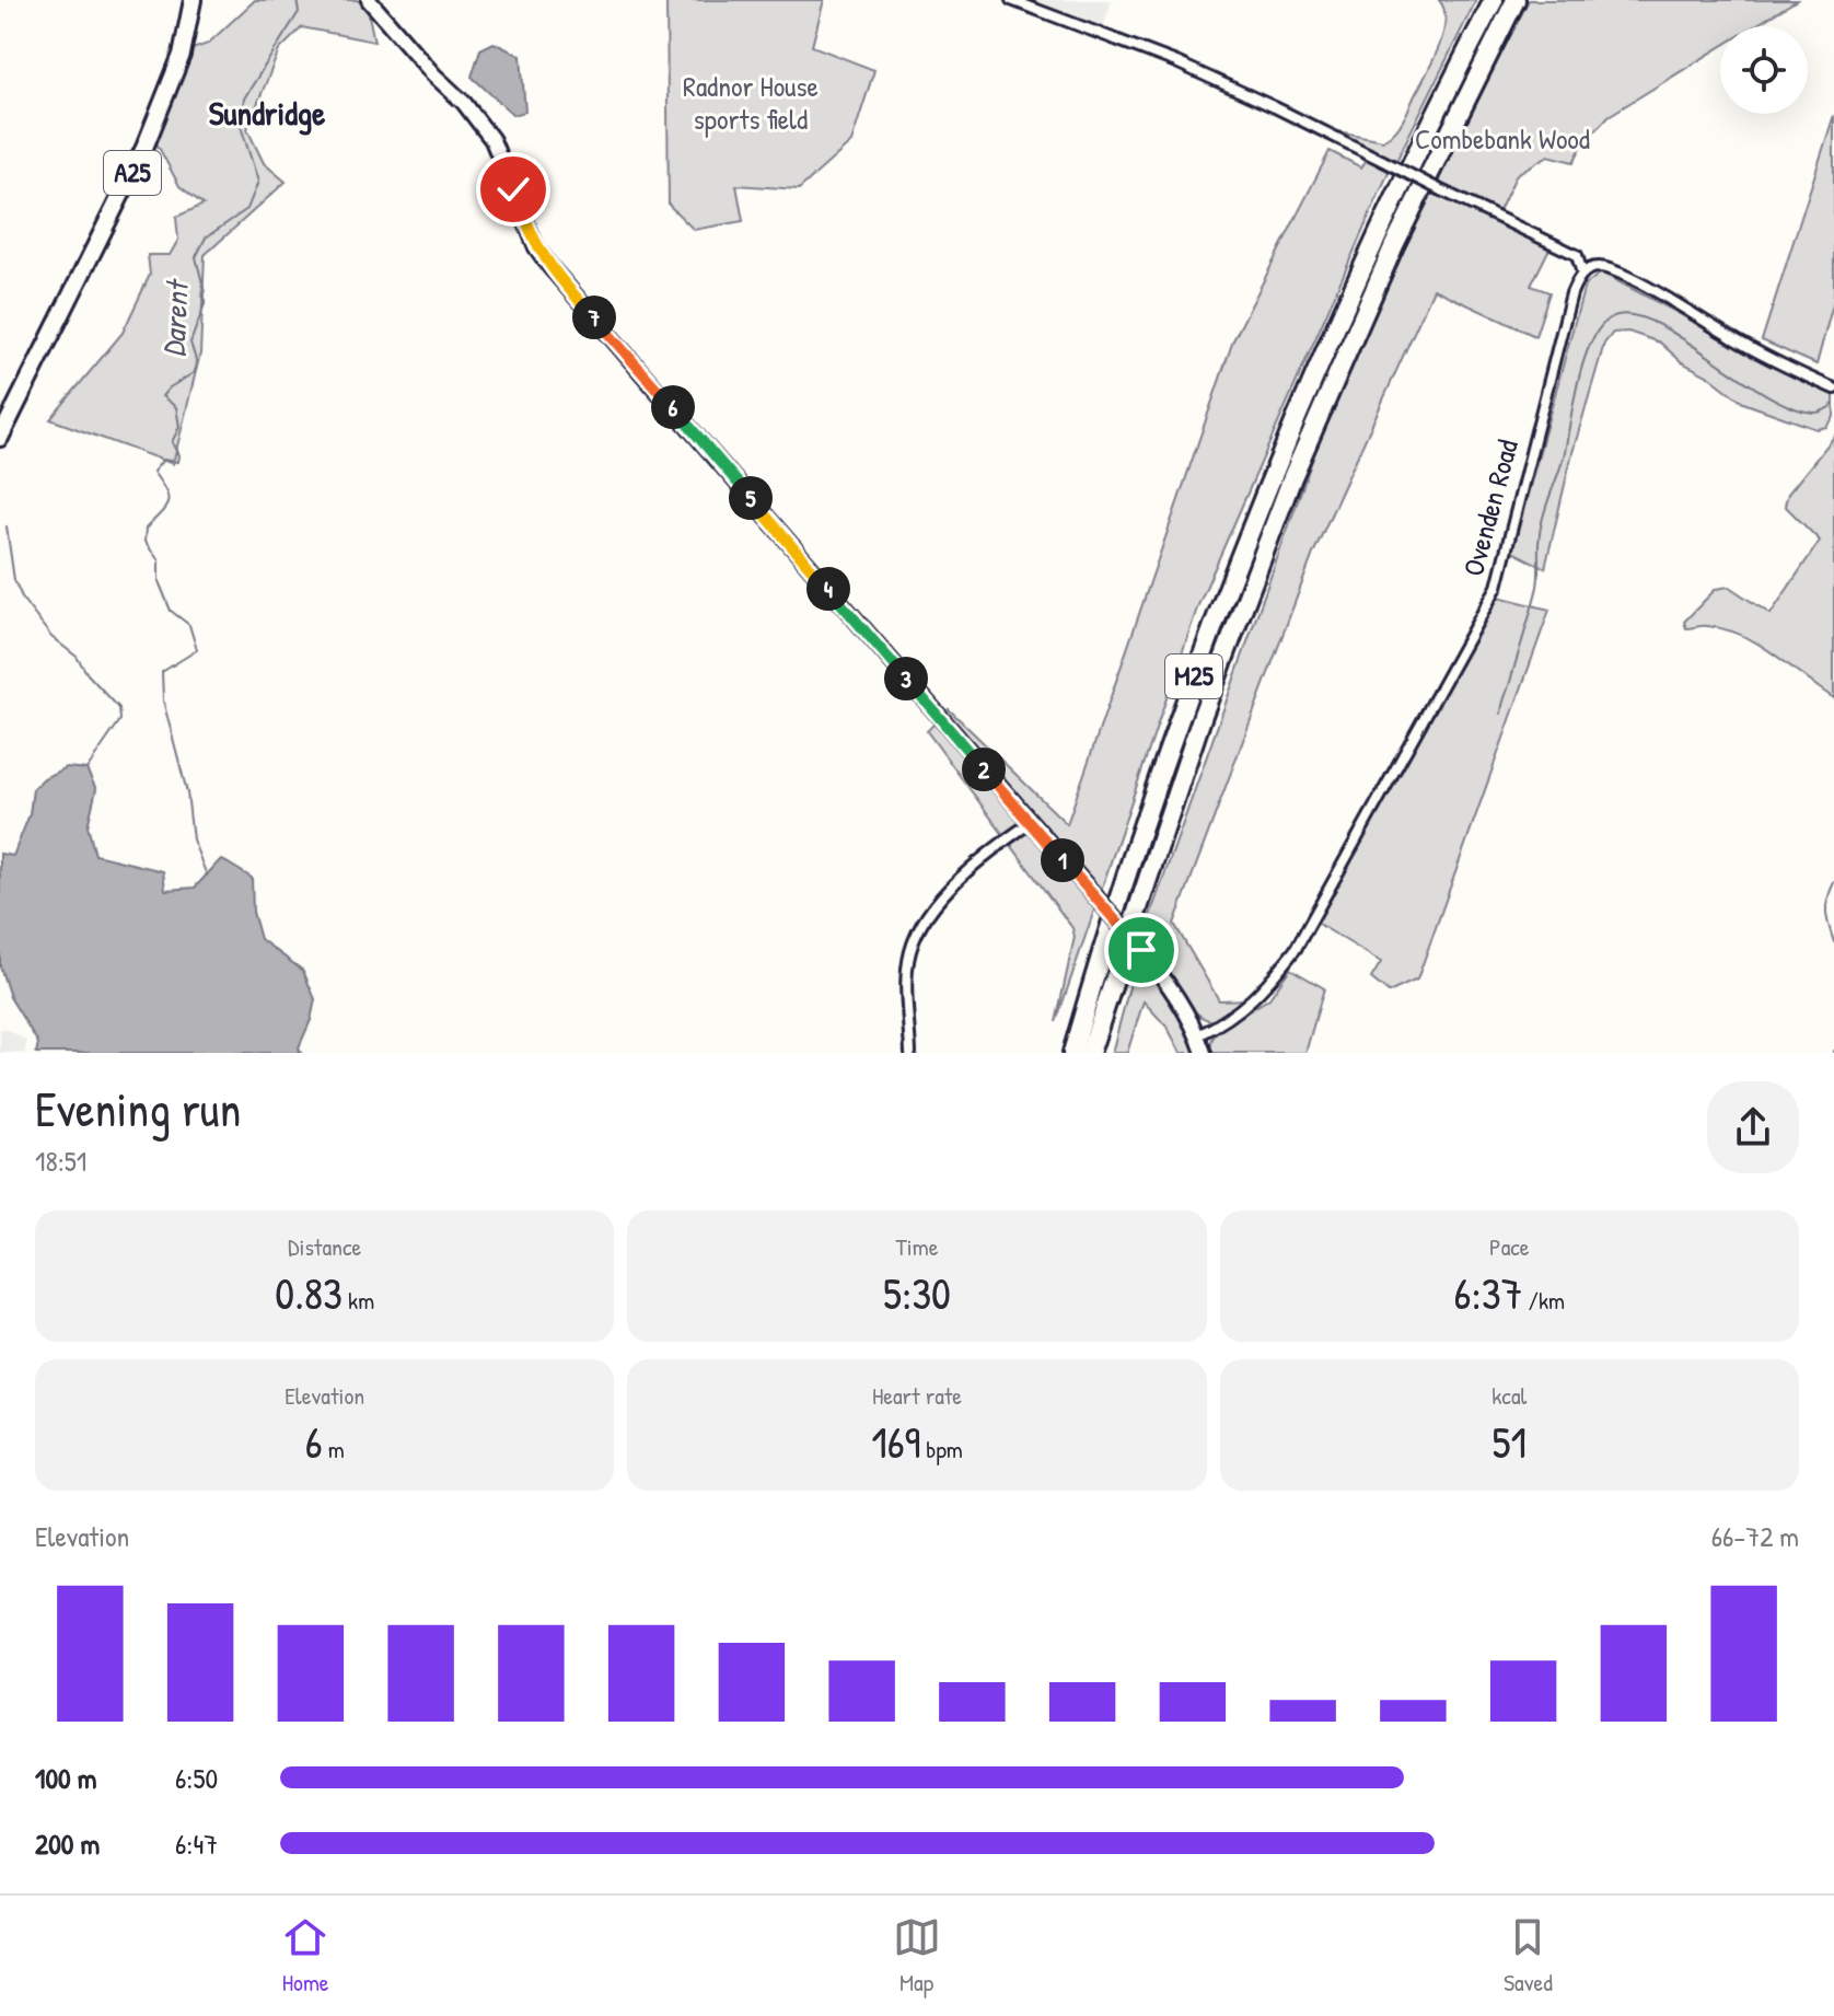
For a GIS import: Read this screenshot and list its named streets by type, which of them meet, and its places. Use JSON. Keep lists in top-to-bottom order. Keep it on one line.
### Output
{"streets":{"highway":["M25"],"main road":["A25"],"street":["Ovenden Road"]},"districts":["Sundridge"],"water":["Darent"],"parks":["Radnor House sports field","Combebank Wood"],"page":{"pins":["7","6","5","4","3","2","1"],"heading":["Evening run","18:51"],"stats":[["Distance","0.83 km"],["Time","5:30"],["Pace","6:37 /km"],["Elevation","6 m"],["Heart rate","169 bpm"],["kcal","51"]],"chart":["Elevation","66–72 m"],"list":[{"name":"100 m","note":"6:50"},{"name":"200 m","note":"6:47"}],"tabs":["Home","Map","Saved"]}}
